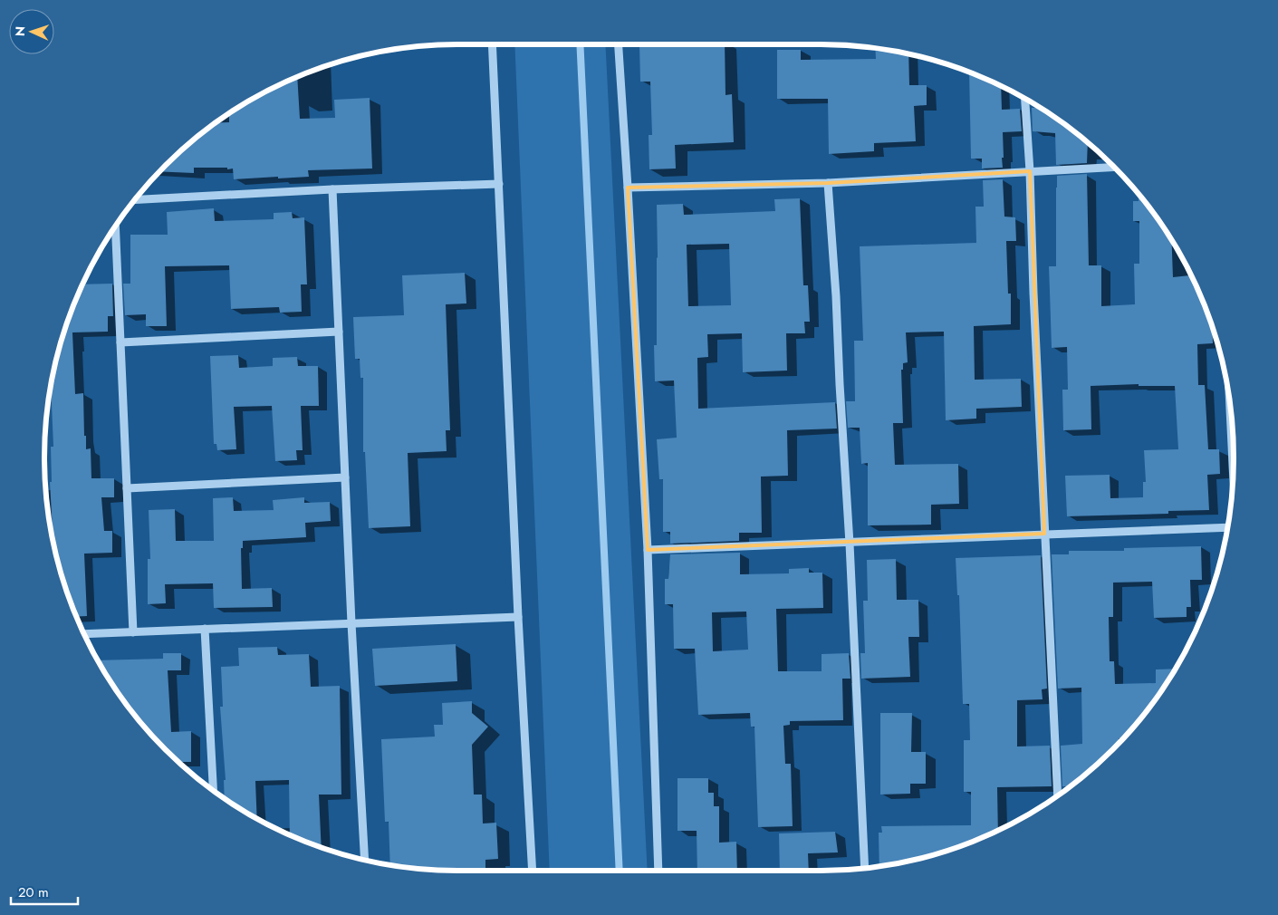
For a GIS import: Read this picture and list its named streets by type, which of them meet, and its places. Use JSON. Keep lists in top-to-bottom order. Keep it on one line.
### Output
{"scale_bar":"20 m","north":"left"}
